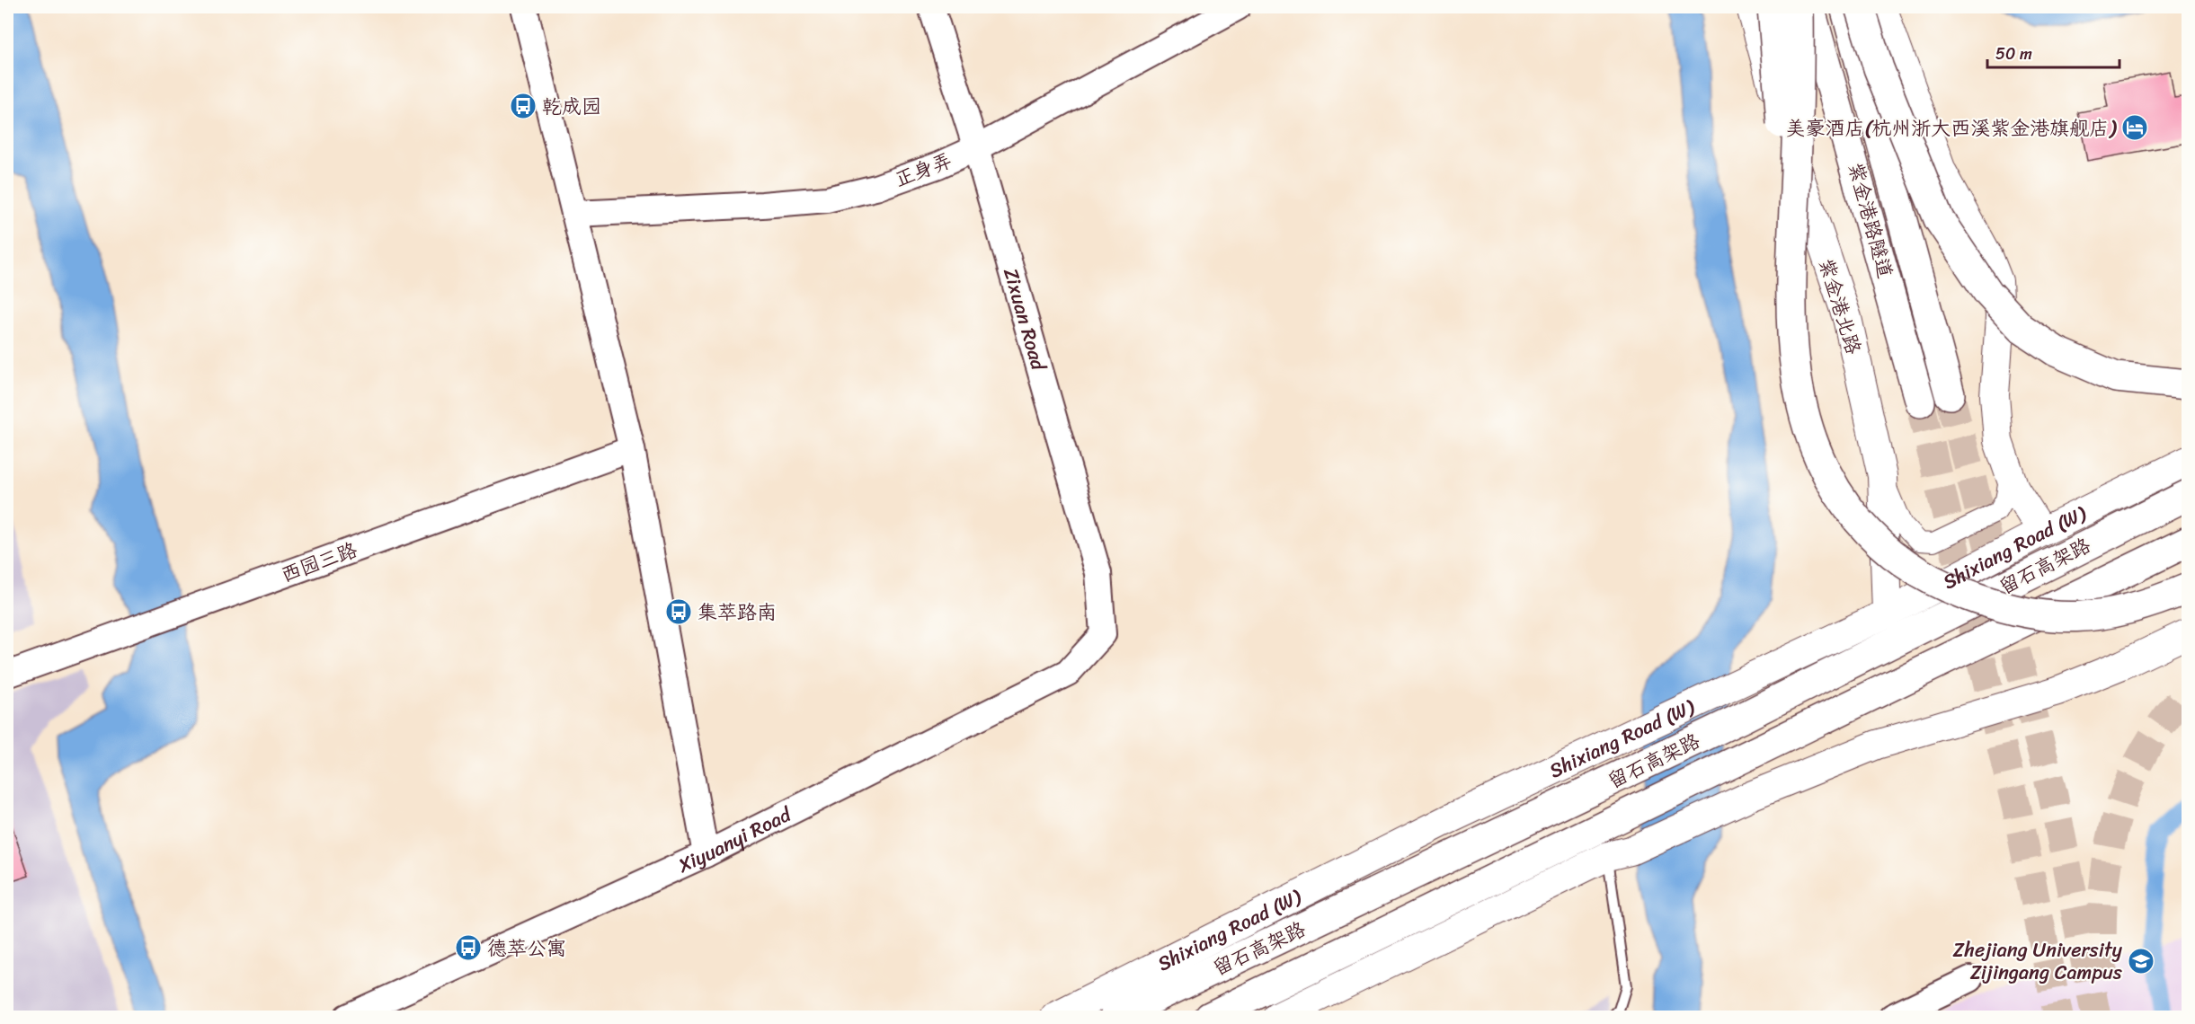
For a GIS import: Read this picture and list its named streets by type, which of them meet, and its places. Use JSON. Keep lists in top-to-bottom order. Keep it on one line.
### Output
{"streets":{"highway":["紫金港路隧道","留石高架路"],"main road":["紫金港北路","Shixiang Road (W)"],"street":["正身弄","Zixuan Road","西园三路","Xiyuanyi Road"]},"crossings":[["正身弄","Zixuan Road"],["紫金港北路","Shixiang Road (W)"],["Zixuan Road","Xiyuanyi Road"]],"places":{"bus stop":["乾成园","集萃路南","德萃公寓"],"hotel":["美豪酒店(杭州浙大西溪紫金港旗舰店)"],"school or university":["Zhejiang University Zijingang Campus"]},"scale_bar":"50 m"}
